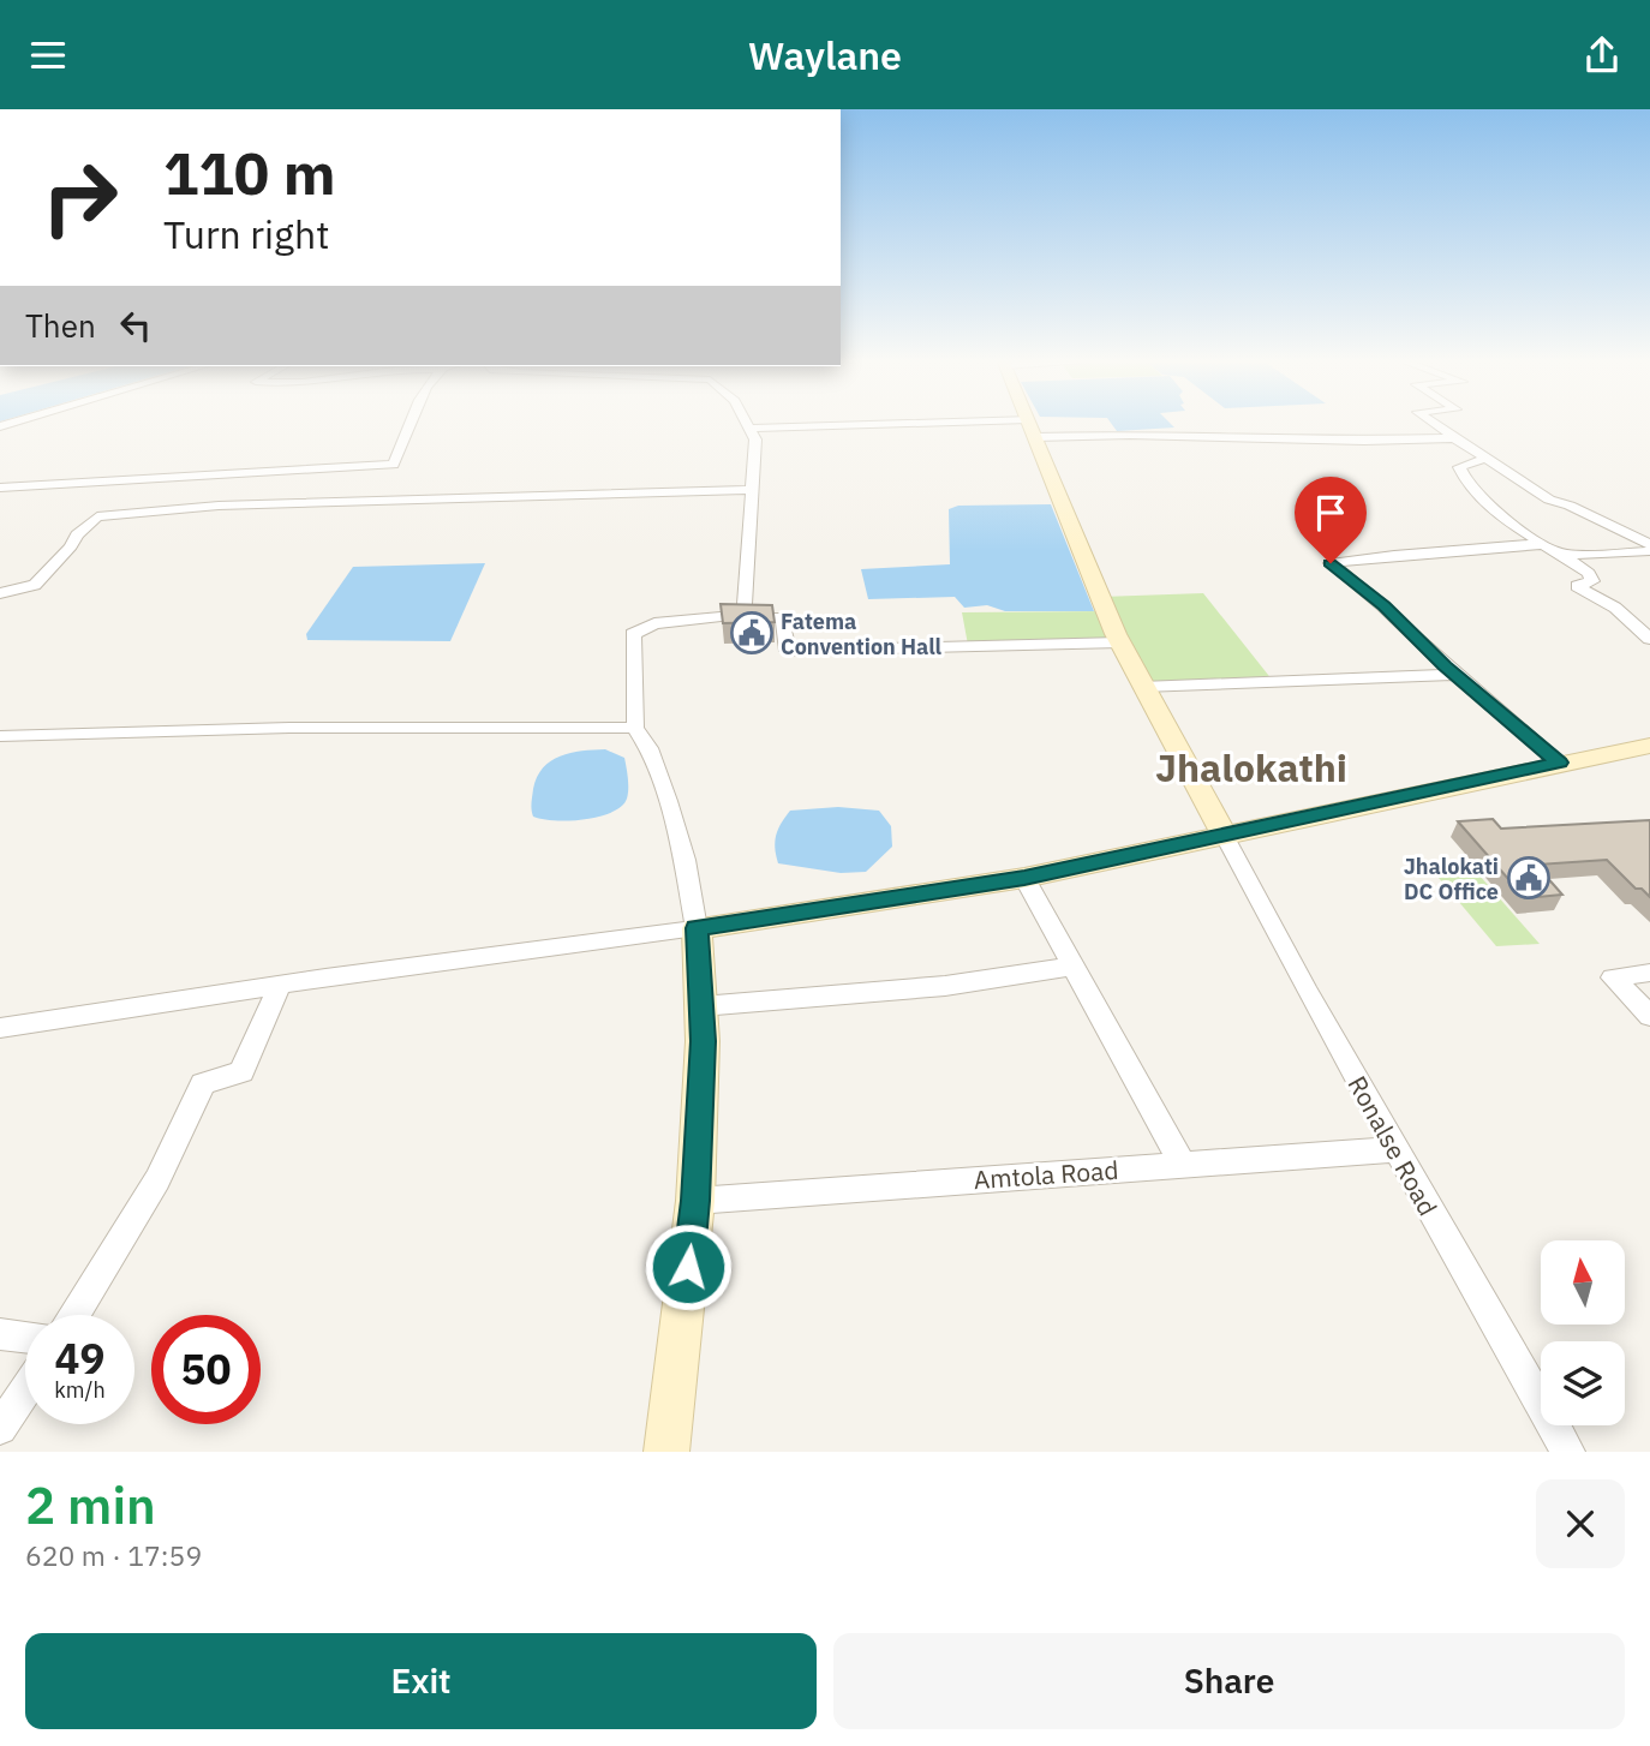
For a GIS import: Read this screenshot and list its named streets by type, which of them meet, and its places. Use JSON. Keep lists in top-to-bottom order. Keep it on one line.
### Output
{"streets":{"street":["Ronalse Road","Amtola Road"]},"crossings":[["Ronalse Road","Amtola Road"]],"districts":["Jhalokathi"],"places":{"public building":["Fatema Convention Hall","Jhalokati DC Office"]},"north":"top","page":{"header":"Waylane","turn":["110 m","Turn right"],"then":"Then","speed":"49 km/h","limit":"50","heading":["2 min","620 m · 17:59"],"buttons":["Exit","Share"]}}
